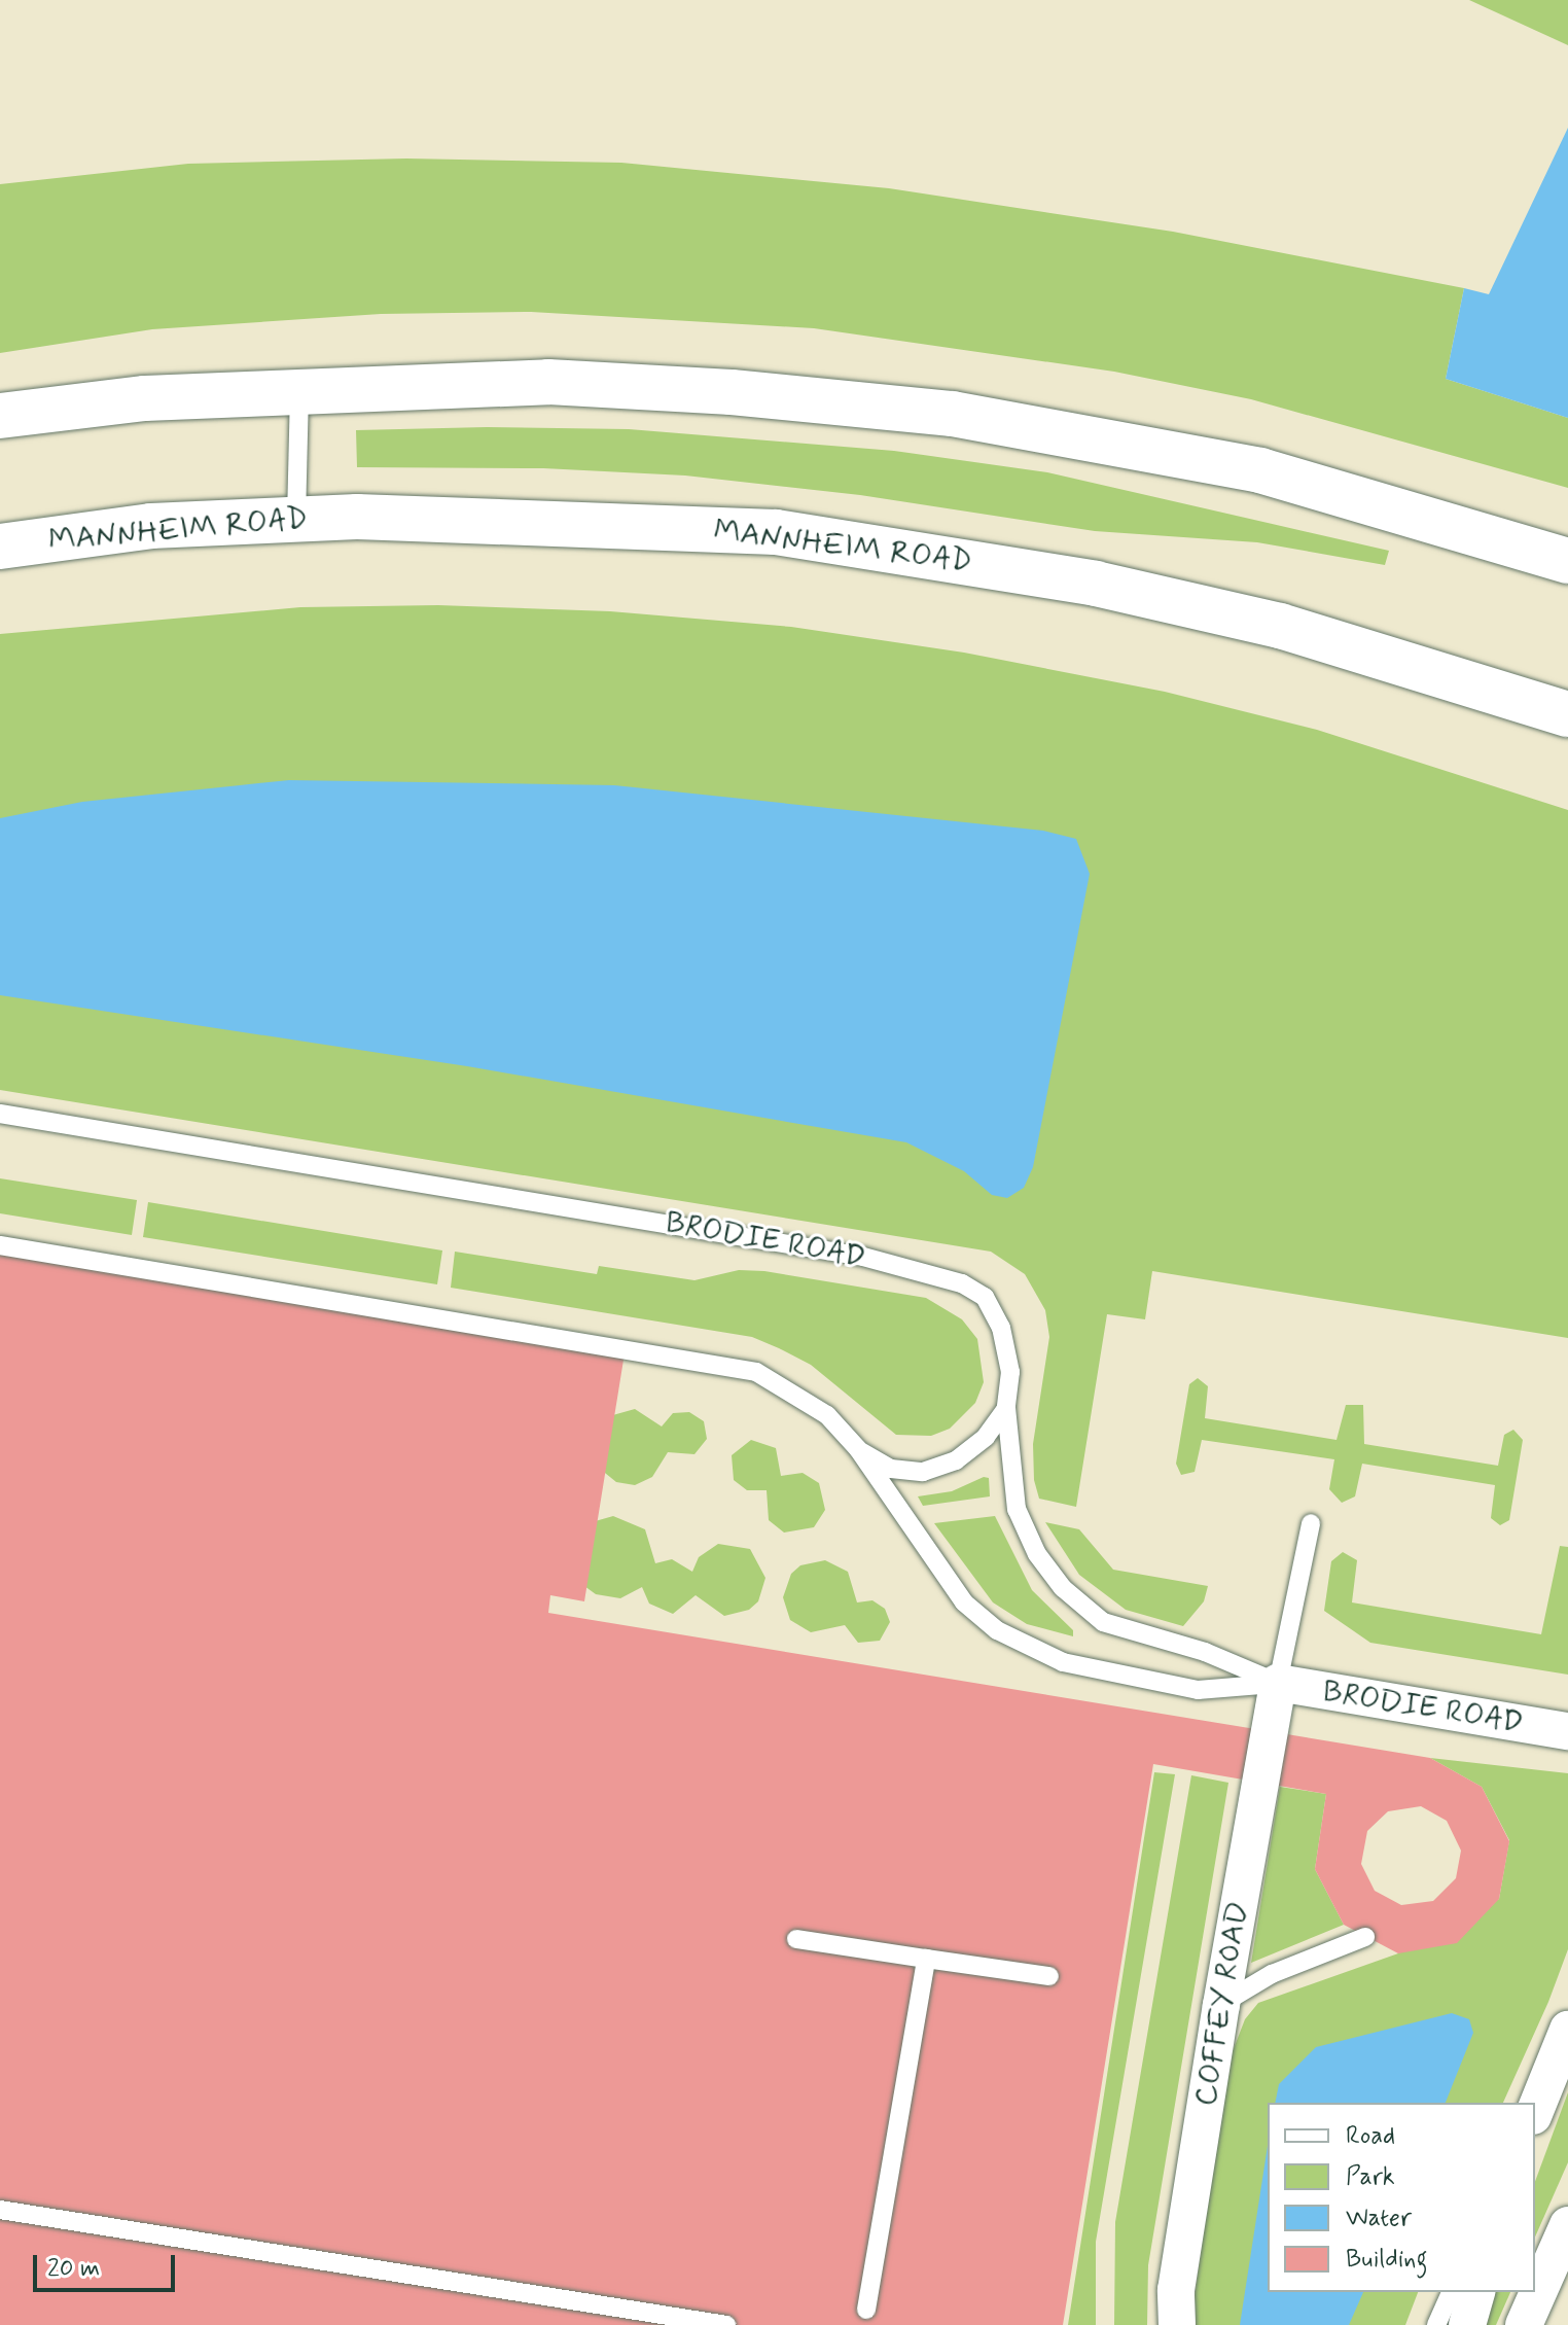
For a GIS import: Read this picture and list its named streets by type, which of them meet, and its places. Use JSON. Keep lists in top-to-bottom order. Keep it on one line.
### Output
{"streets":{"main road":["MANNHEIM ROAD"],"street":["BRODIE ROAD","COFFEY ROAD"]},"crossings":[["BRODIE ROAD","COFFEY ROAD"]],"legend":["Road","Park","Water","Building"],"scale_bar":"20 m"}
